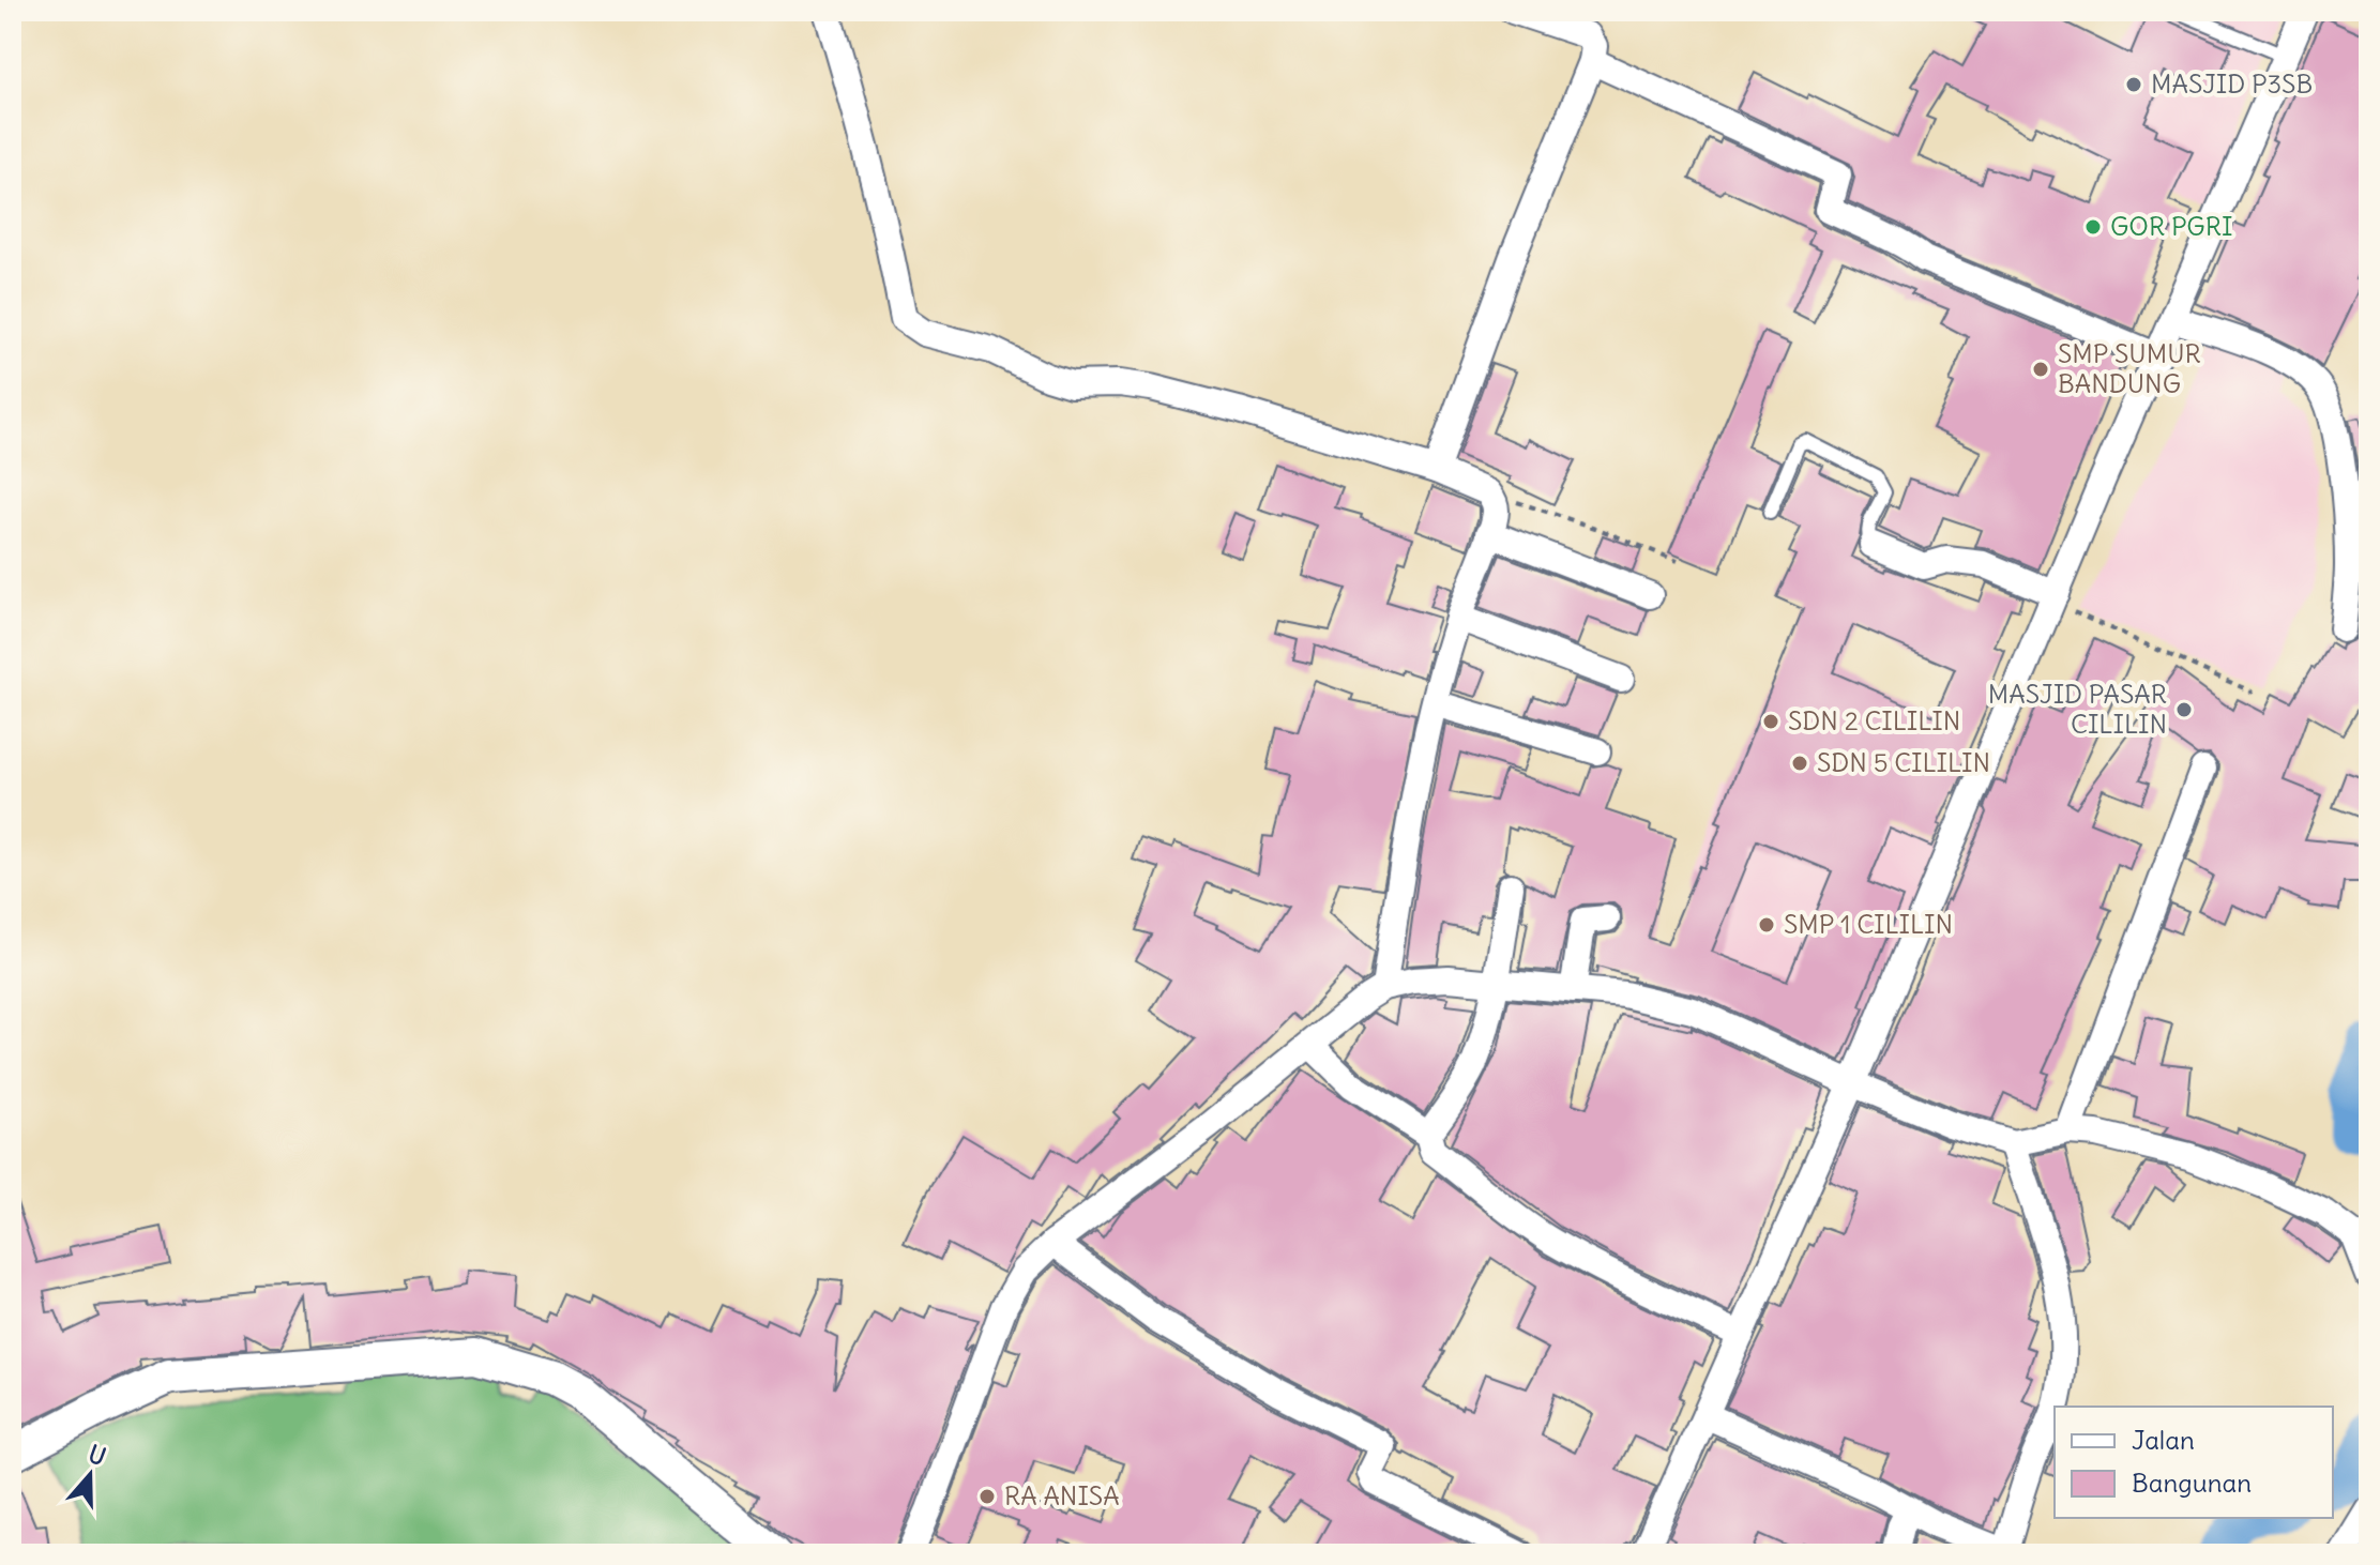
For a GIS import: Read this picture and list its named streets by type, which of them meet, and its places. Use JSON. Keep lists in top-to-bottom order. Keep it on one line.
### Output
{"places":["MASJID P3SB","GOR PGRI","SMP SUMUR BANDUNG","MASJID PASAR CILILIN","SDN 2 CILILIN","SDN 5 CILILIN","SMP 1 CILILIN","RA ANISA"],"legend":["Jalan","Bangunan"],"north":"top"}
